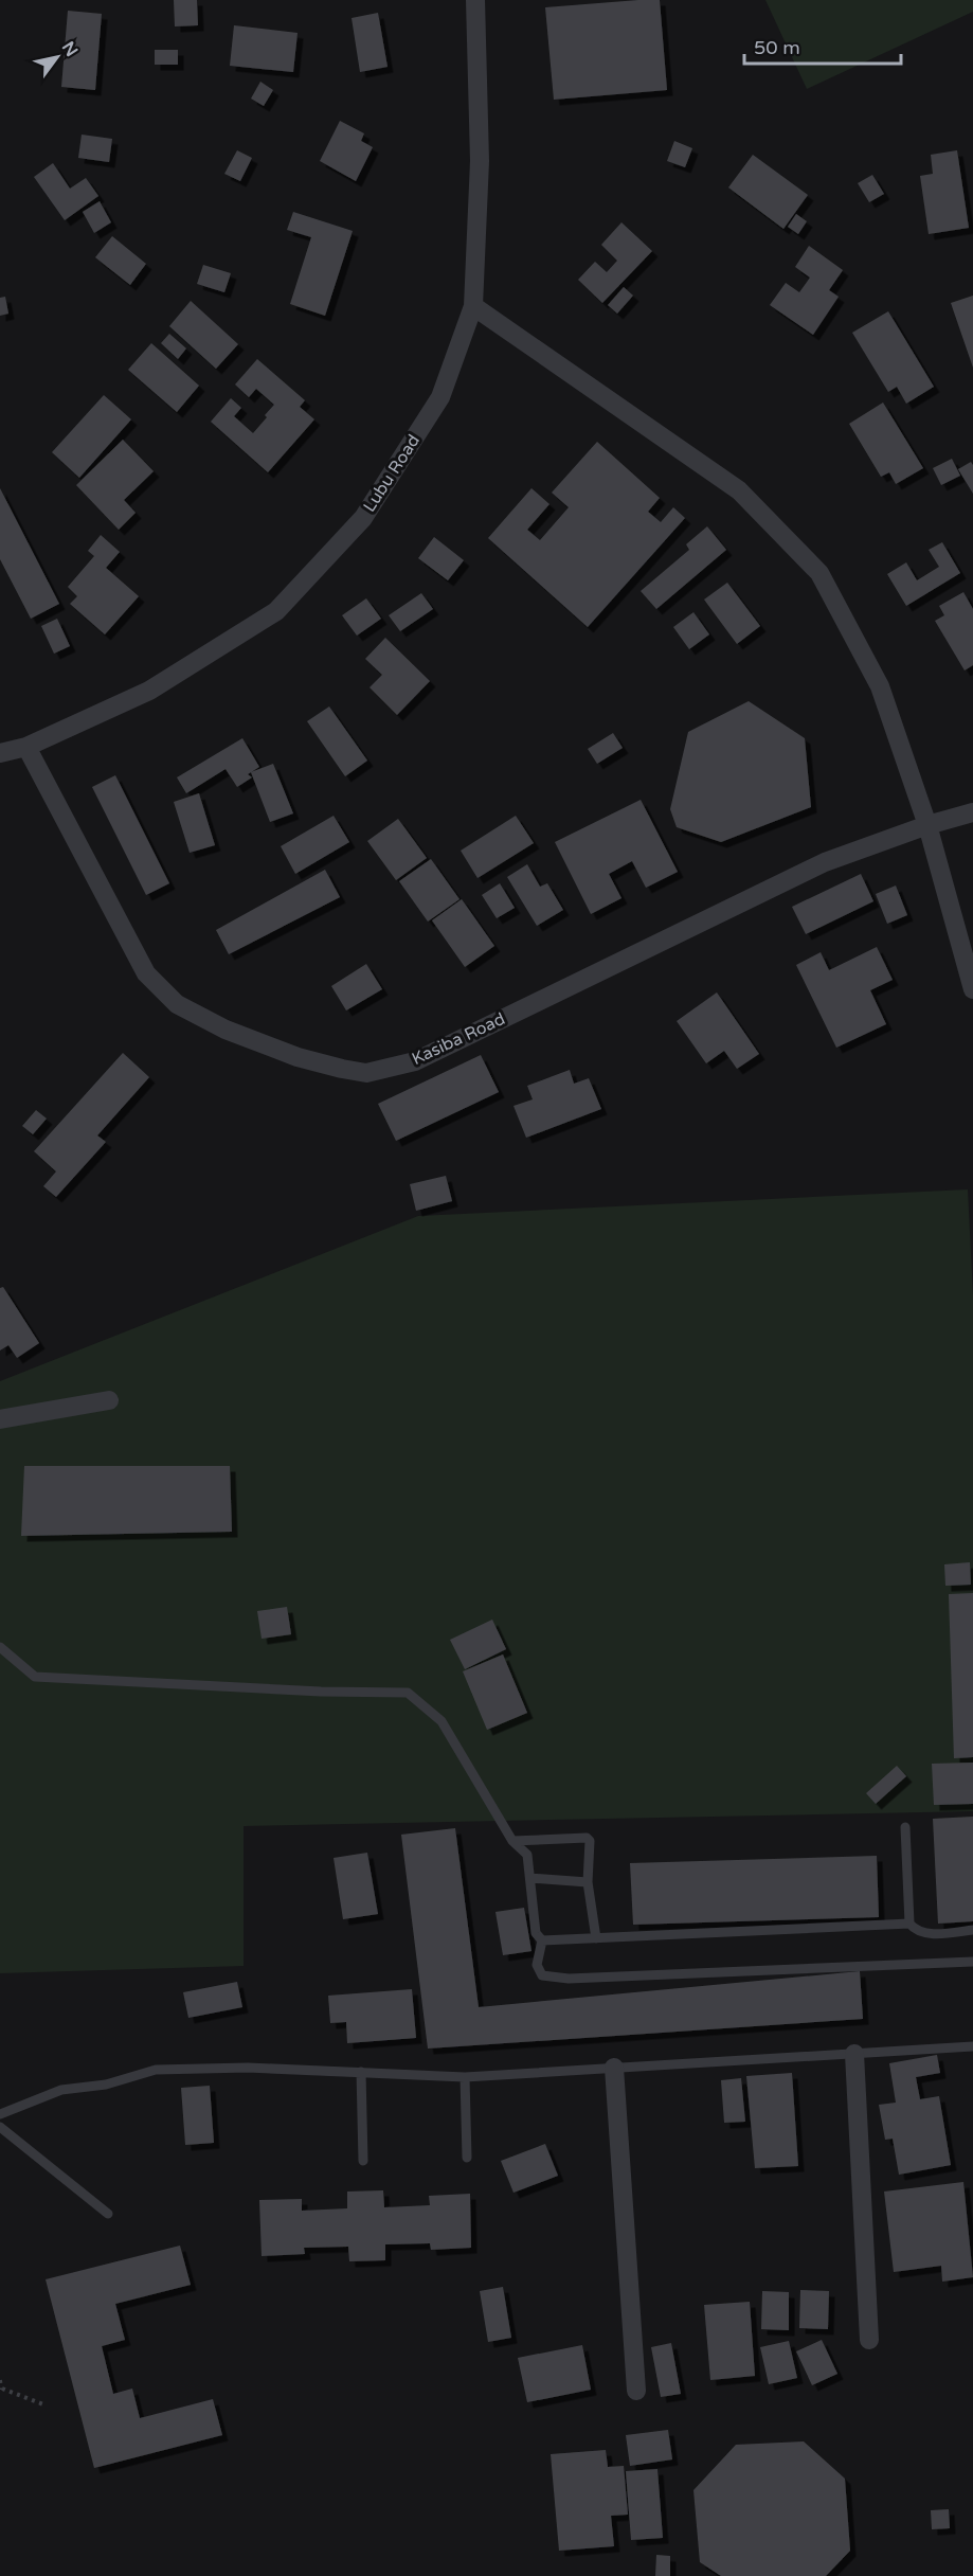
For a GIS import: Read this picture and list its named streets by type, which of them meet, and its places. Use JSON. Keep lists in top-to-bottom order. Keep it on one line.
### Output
{"streets":{"street":["Lubu Road","Kasiba Road"]},"crossings":[["Lubu Road","Kasiba Road"]],"scale_bar":"50 m","north":"top right"}
